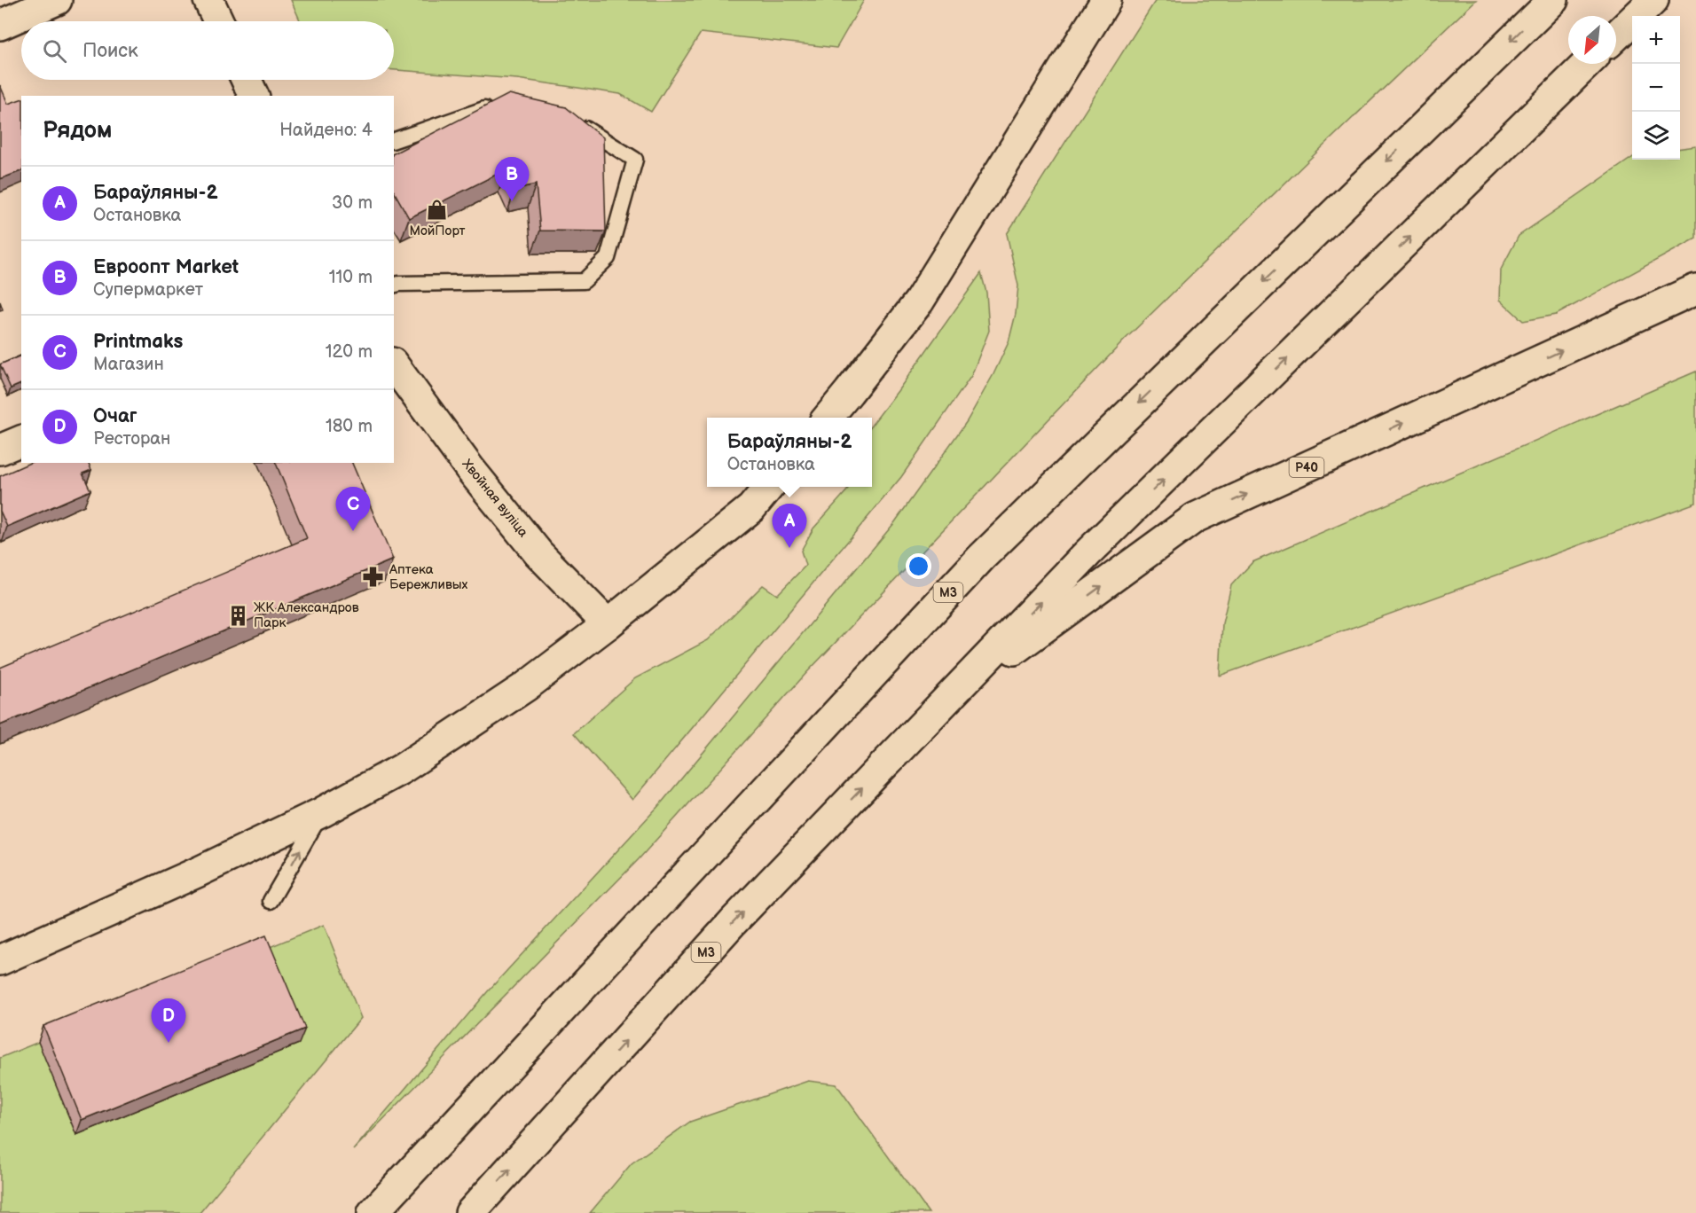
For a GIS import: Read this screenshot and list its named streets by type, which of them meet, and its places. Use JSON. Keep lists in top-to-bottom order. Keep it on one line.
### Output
{"streets":{"main road":["Р40","Хвойная вуліца","М3"]},"crossings":[["Р40","М3"]],"places":{"shop":["МойПорт"],"pharmacy":["Аптека Бережливых"],"building":["ЖК Александров Парк"]},"north":"bottom left","page":{"map_buttons":["+","−"],"search":"Поиск","heading":["Рядом","Найдено: 4"],"pins":["B","C","A","D"],"list":[{"mark":"A","name":"Бараўляны-2","note":"Остановка","value":"30 m"},{"mark":"B","name":"Евроопт Market","note":"Супермаркет","value":"110 m"},{"mark":"C","name":"Printmaks","note":"Магазин","value":"120 m"},{"mark":"D","name":"Очаг","note":"Ресторан","value":"180 m"}],"popup":["Бараўляны-2","Остановка"]}}
